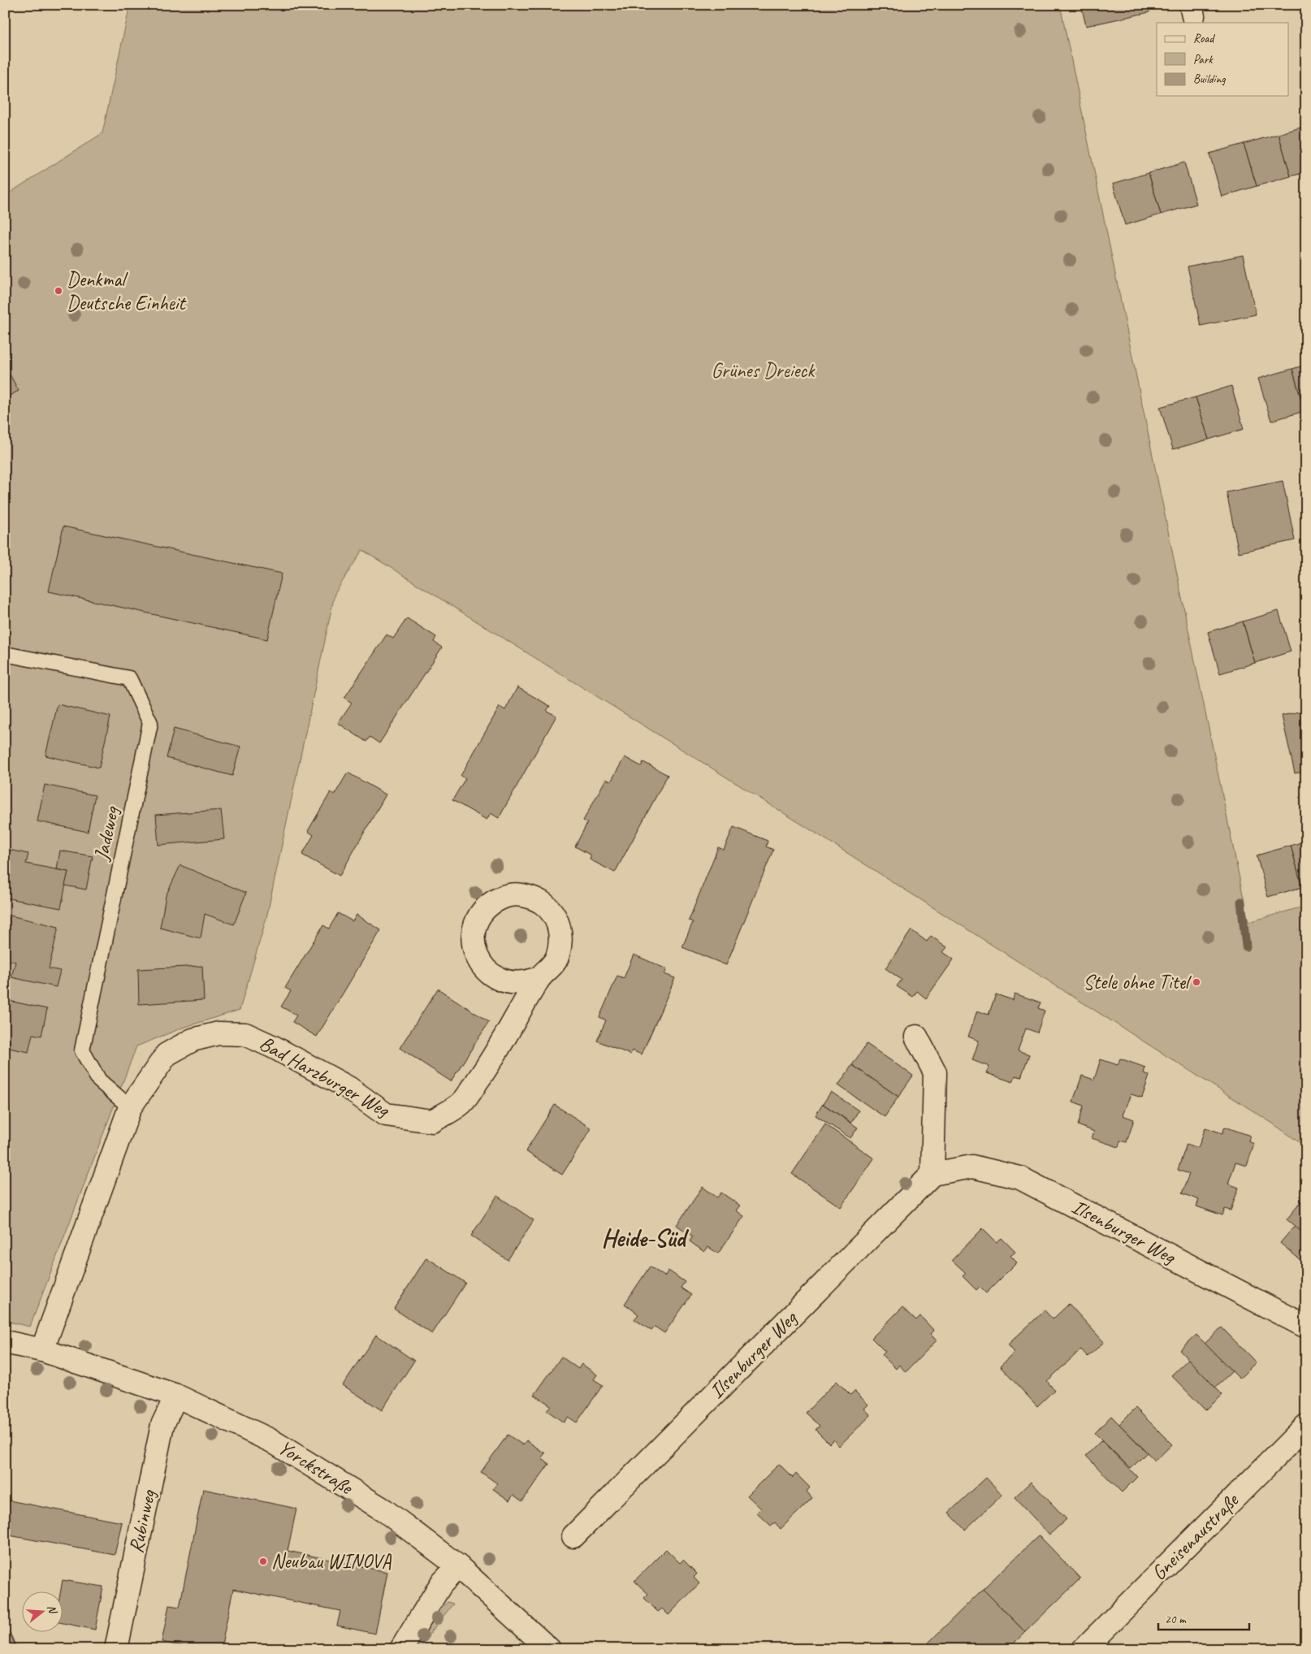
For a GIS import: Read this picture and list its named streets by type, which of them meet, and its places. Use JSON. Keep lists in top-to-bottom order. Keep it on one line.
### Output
{"streets":{"street":["Bad Harzburger Weg","Ilsenburger Weg","Yorckstraße","Rubinweg","Gneisenaustraße"],"lane":["Jadeweg"]},"crossings":[["Jadeweg","Bad Harzburger Weg"],["Bad Harzburger Weg","Yorckstraße"],["Yorckstraße","Rubinweg"]],"districts":["Heide-Süd"],"parks":["Grünes Dreieck"],"places":["Denkmal Deutsche Einheit","Stele ohne Titel","Neubau WINOVA"],"legend":["Road","Park","Building"],"scale_bar":"20 m","north":"right"}
